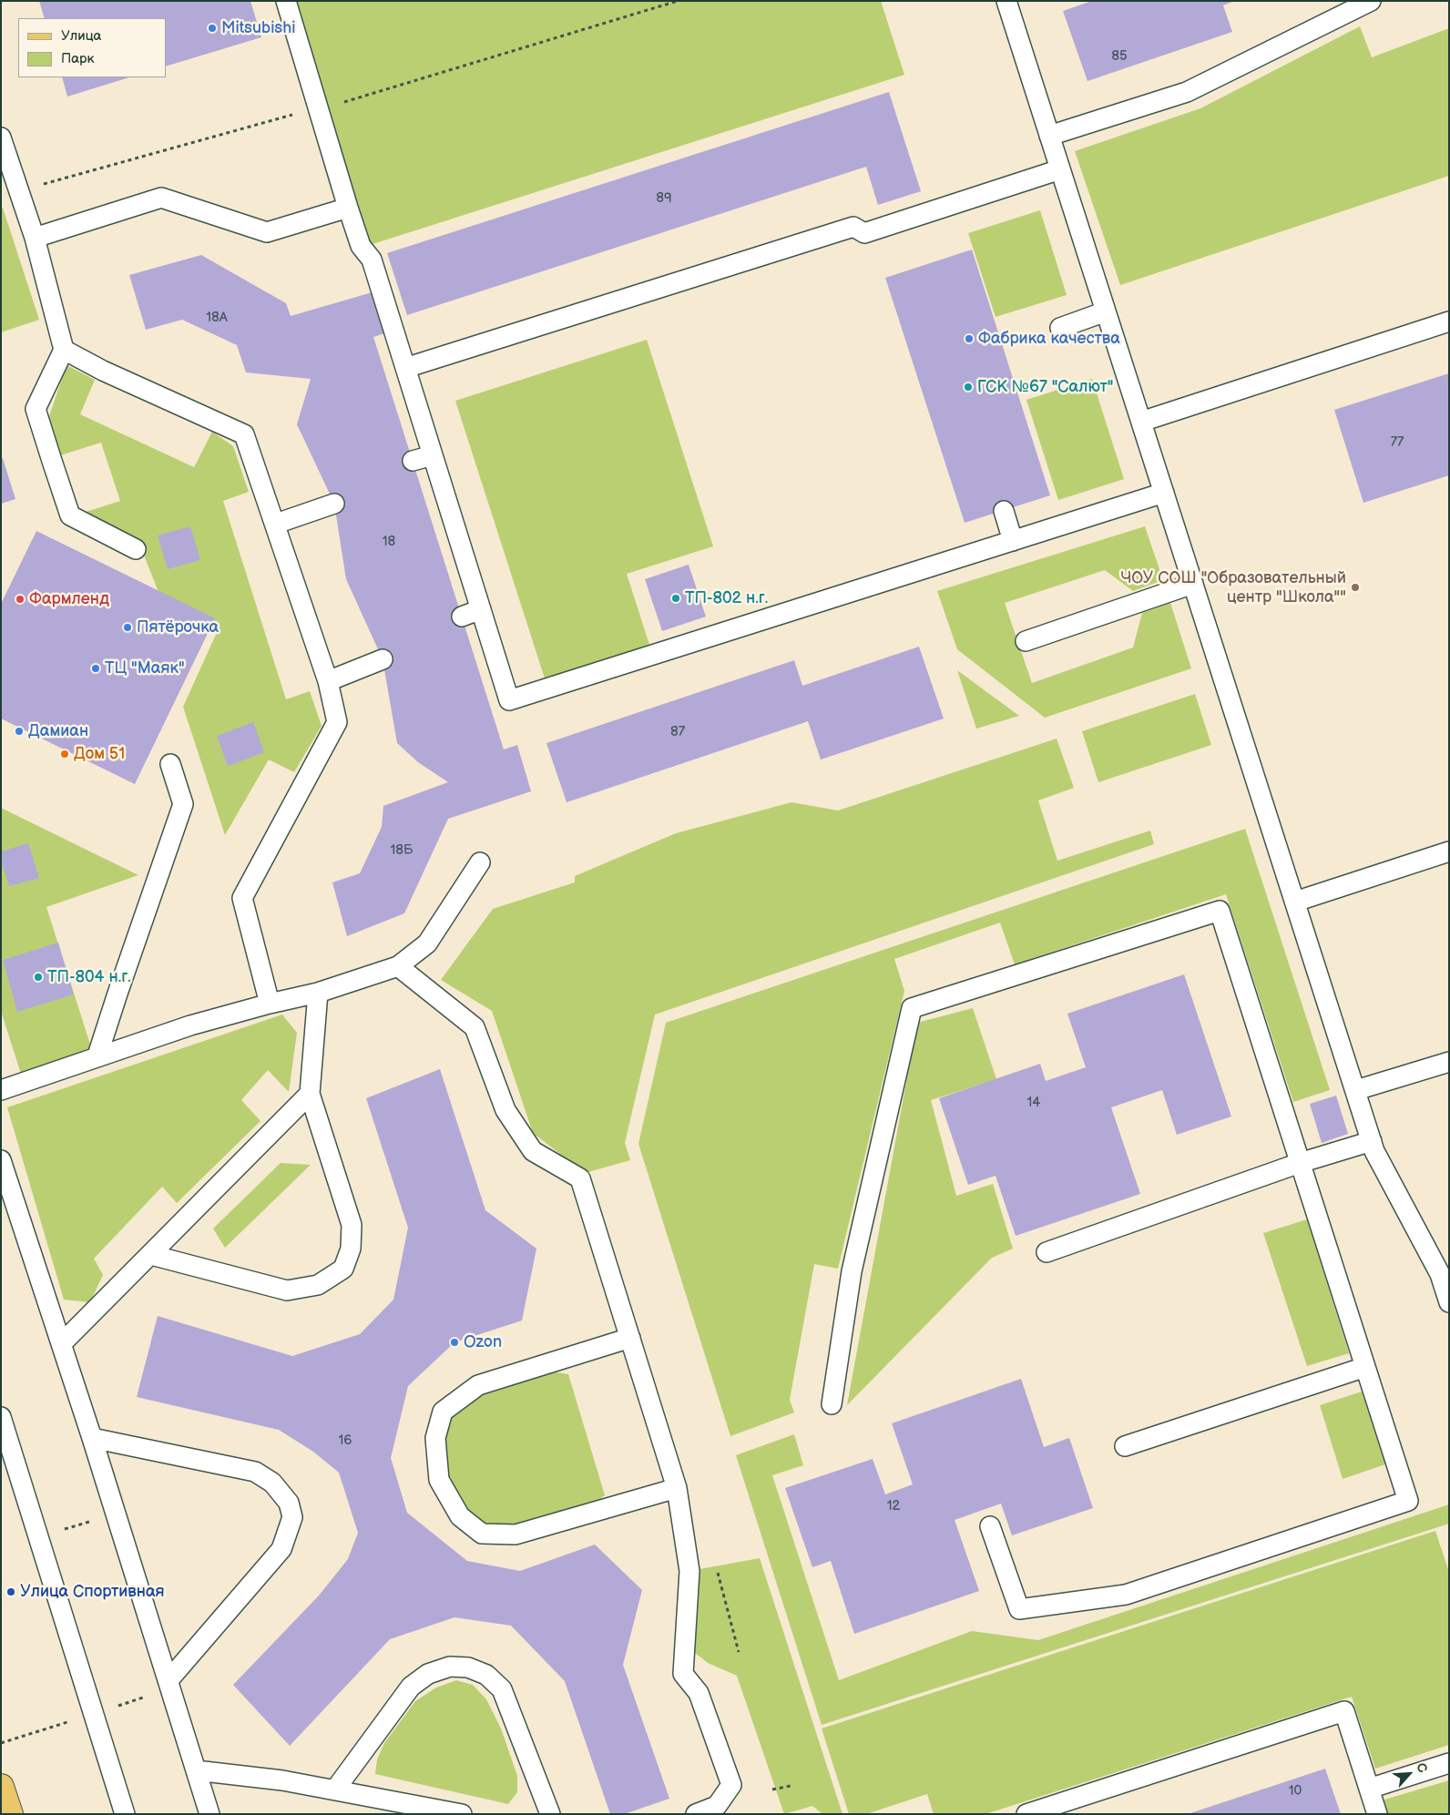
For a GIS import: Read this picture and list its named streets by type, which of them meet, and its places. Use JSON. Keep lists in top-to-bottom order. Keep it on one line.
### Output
{"places":["Mitsubishi","Фабрика качества","ГСК №67 \"Салют\"","ЧОУ СОШ \"Образовательный центр \"Школа\"\"","ТП-802 н.г.","Фармленд","Пятёрочка","ТЦ \"Маяк\"","Дамиан","Дом 51","ТП-804 н.г.","Ozon","Улица Спортивная"],"house_numbers":["85","89","18А","77","18","87","18Б","14","16","12","10"],"legend":["Улица","Парк"],"north":"top right"}
